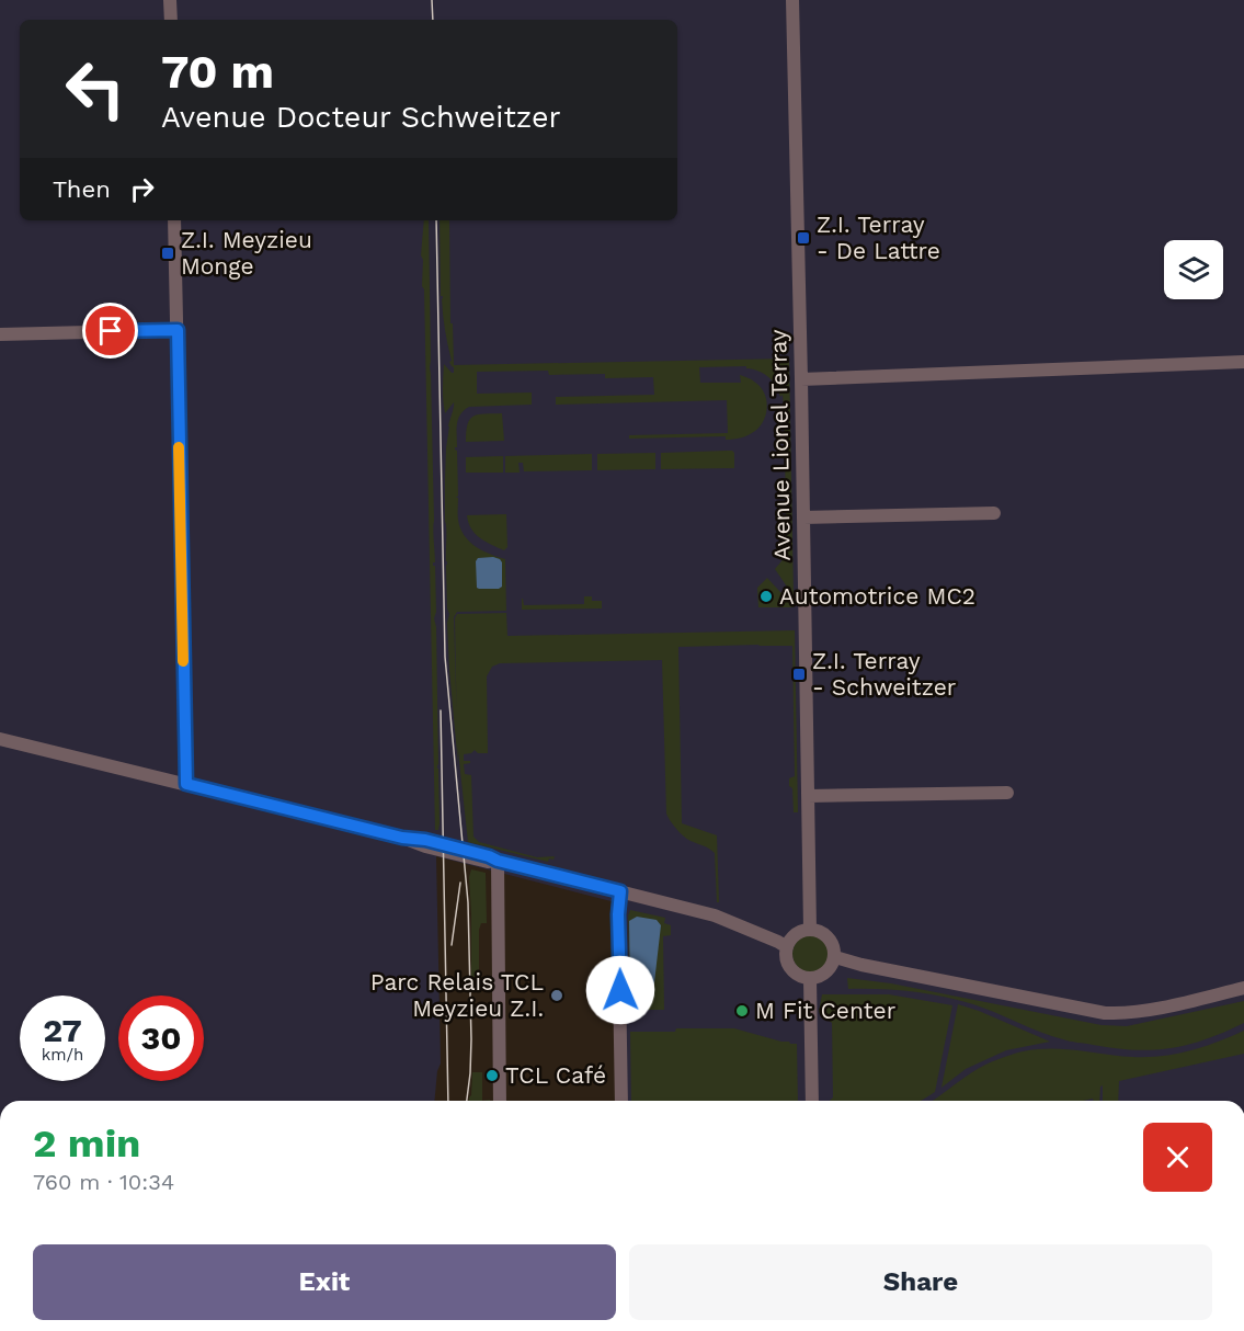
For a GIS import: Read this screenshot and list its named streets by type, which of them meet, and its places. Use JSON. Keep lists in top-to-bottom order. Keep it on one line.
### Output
{"streets":{"street":["Avenue Lionel Terray"]},"places":{"transit":["Z.I. Terray - De Lattre","Z.I. Meyzieu Monge","Z.I. Terray - Schweitzer"],"other":["Automotrice MC2","Parc Relais TCL Meyzieu Z.I.","M Fit Center","TCL Café"]},"page":{"turn":["70 m","Avenue Docteur Schweitzer"],"then":"Then","speed":"27 km/h","limit":"30","heading":["2 min","760 m · 10:34"],"buttons":["Exit","Share"]}}
